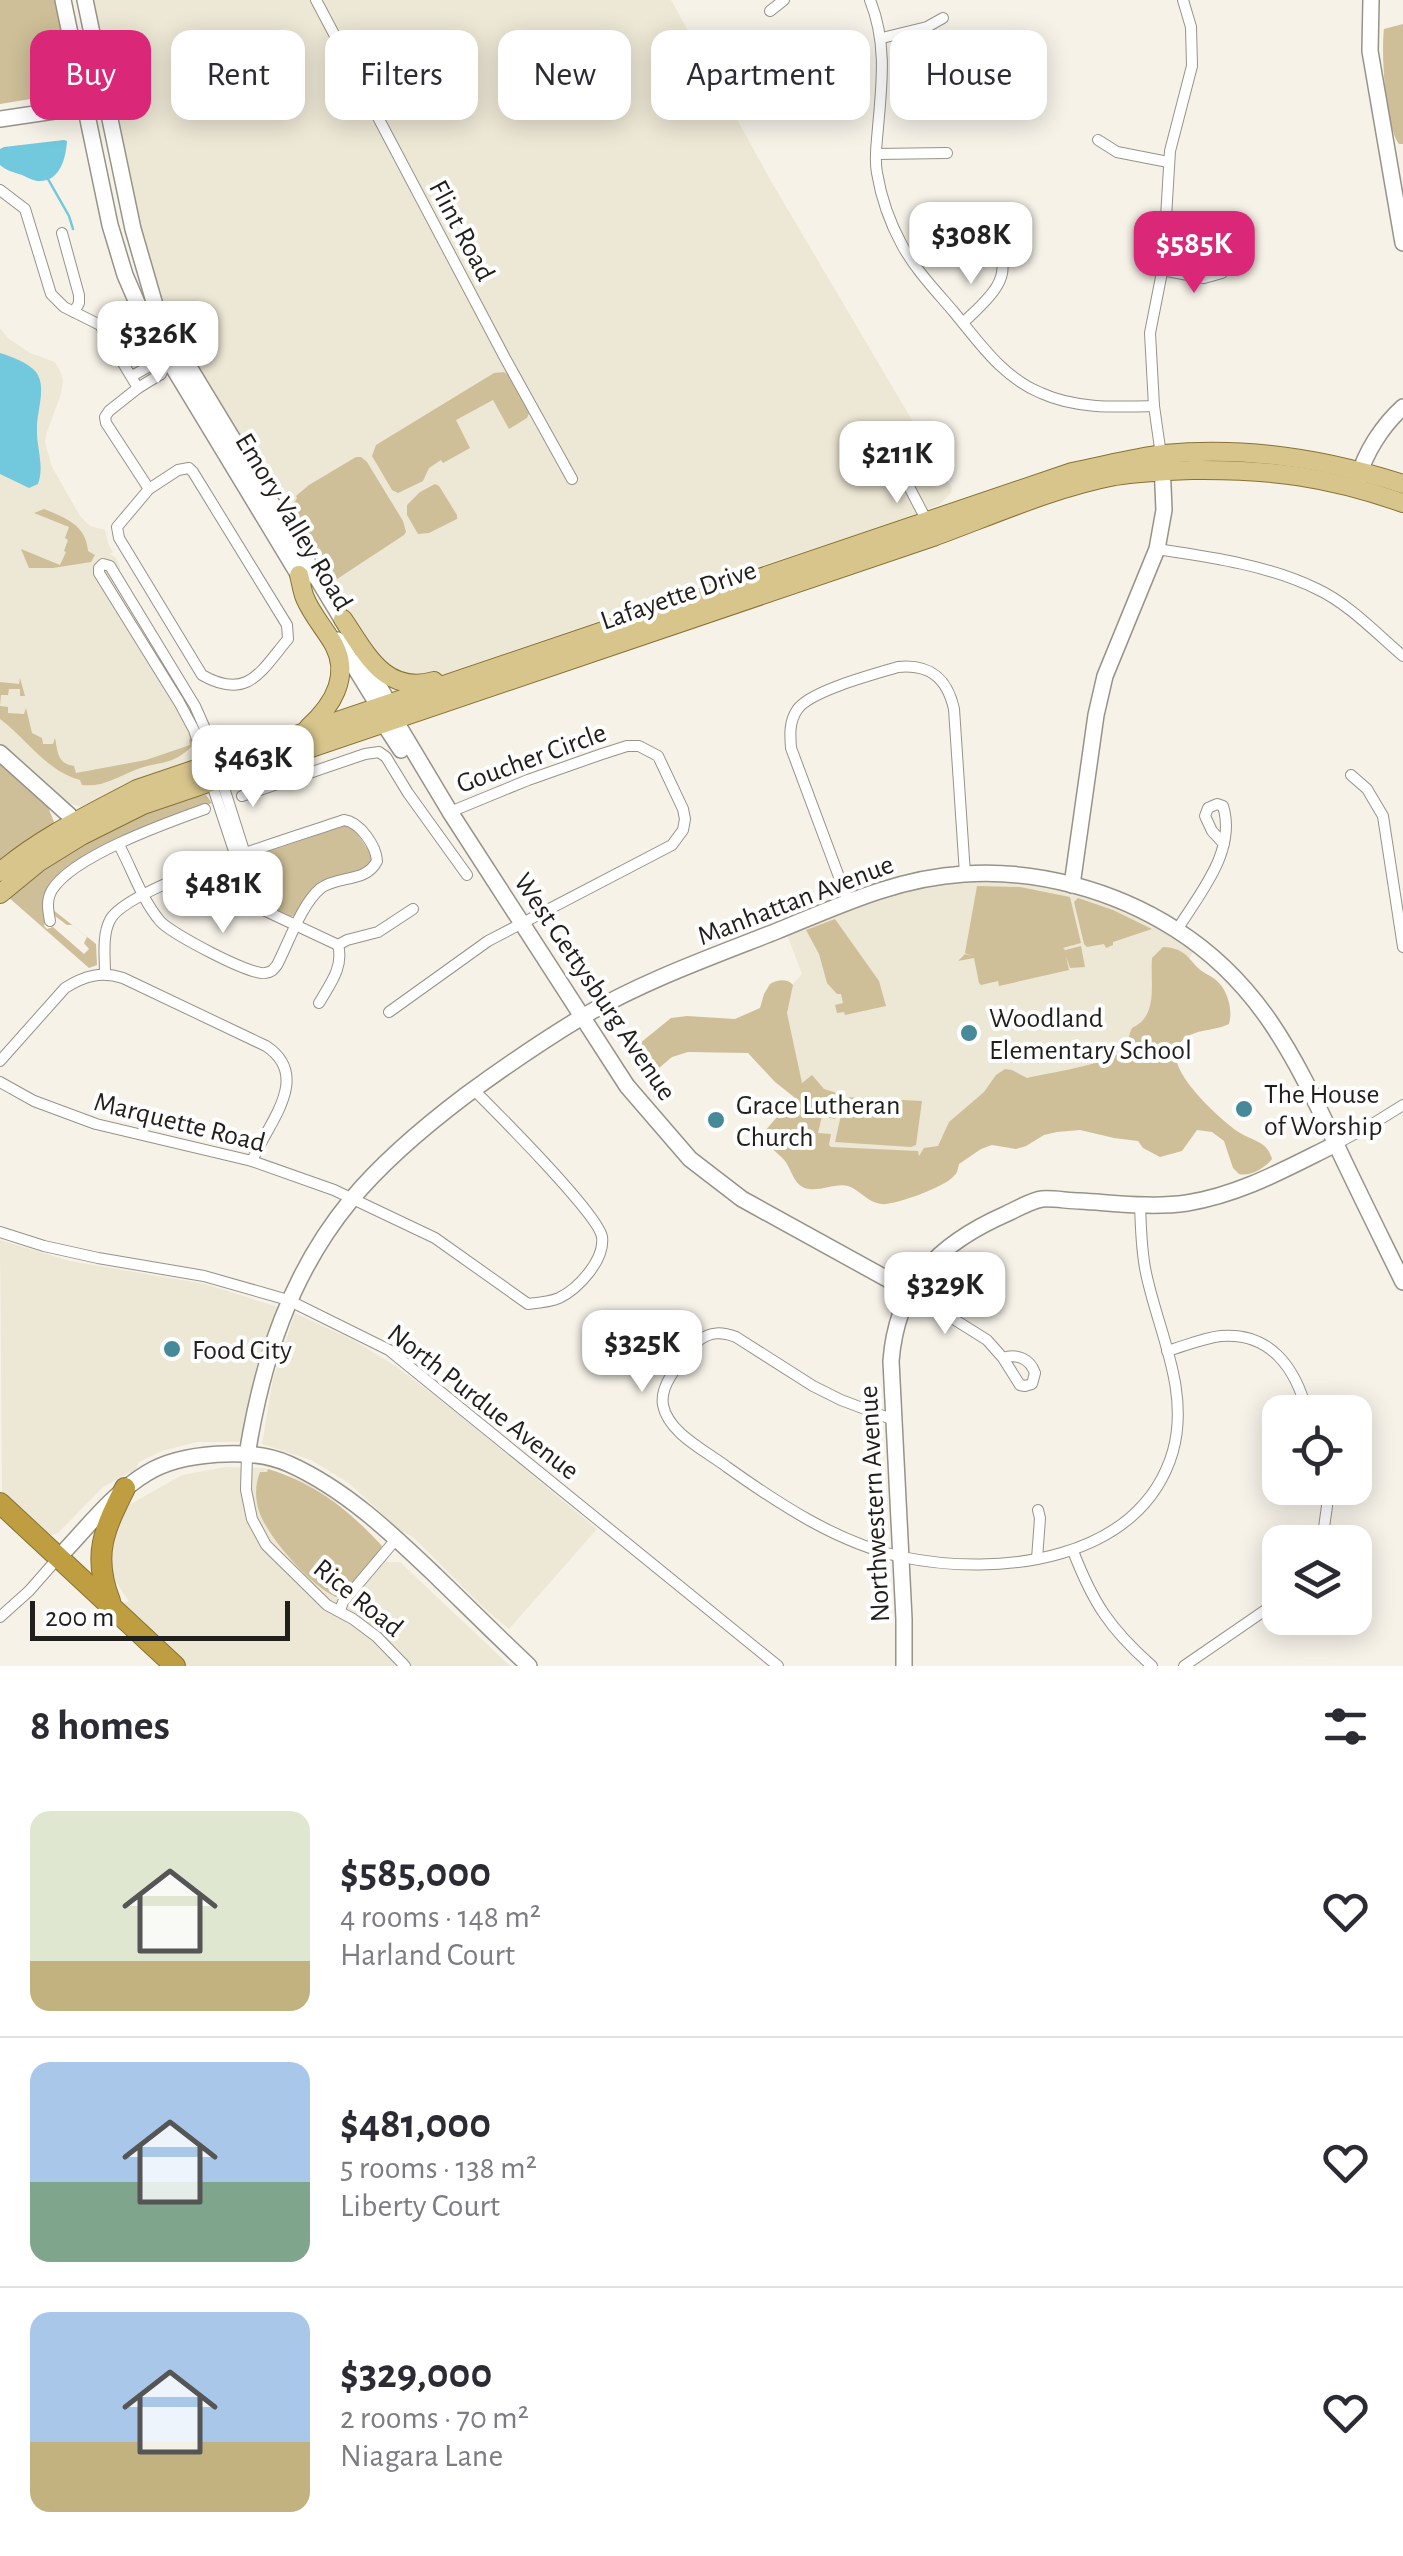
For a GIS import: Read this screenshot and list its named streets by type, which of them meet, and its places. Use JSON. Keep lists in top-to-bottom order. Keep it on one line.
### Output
{"streets":{"main road":["Lafayette Drive"],"street":["Flint Road","Emory Valley Road","Goucher Circle","Manhattan Avenue","West Gettysburg Avenue","Marquette Road","North Purdue Avenue","Northwestern Avenue","Rice Road"]},"crossings":[["Emory Valley Road","Lafayette Drive"],["Emory Valley Road","West Gettysburg Avenue"],["Lafayette Drive","West Gettysburg Avenue"],["Goucher Circle","West Gettysburg Avenue"],["Manhattan Avenue","West Gettysburg Avenue"],["Manhattan Avenue","Marquette Road"],["Manhattan Avenue","North Purdue Avenue"],["Manhattan Avenue","Northwestern Avenue"],["Manhattan Avenue","Rice Road"],["West Gettysburg Avenue","Northwestern Avenue"]],"places":["Woodland Elementary School","The House of Worship","Grace Lutheran Church","Food City"],"scale_bar":"200 m","page":{"chip":["Buy","Rent","Filters","New","Apartment","House"],"price":["$308K","$585K","$326K","$211K","$463K","$481K","$329K","$325K"],"scale":"200 m","heading":"8 homes","list":[{"name":"$585,000","note":"4 rooms · 148 m² · Harland Court"},{"name":"$481,000","note":"5 rooms · 138 m² · Liberty Court"},{"name":"$329,000","note":"2 rooms · 70 m² · Niagara Lane"}]}}
